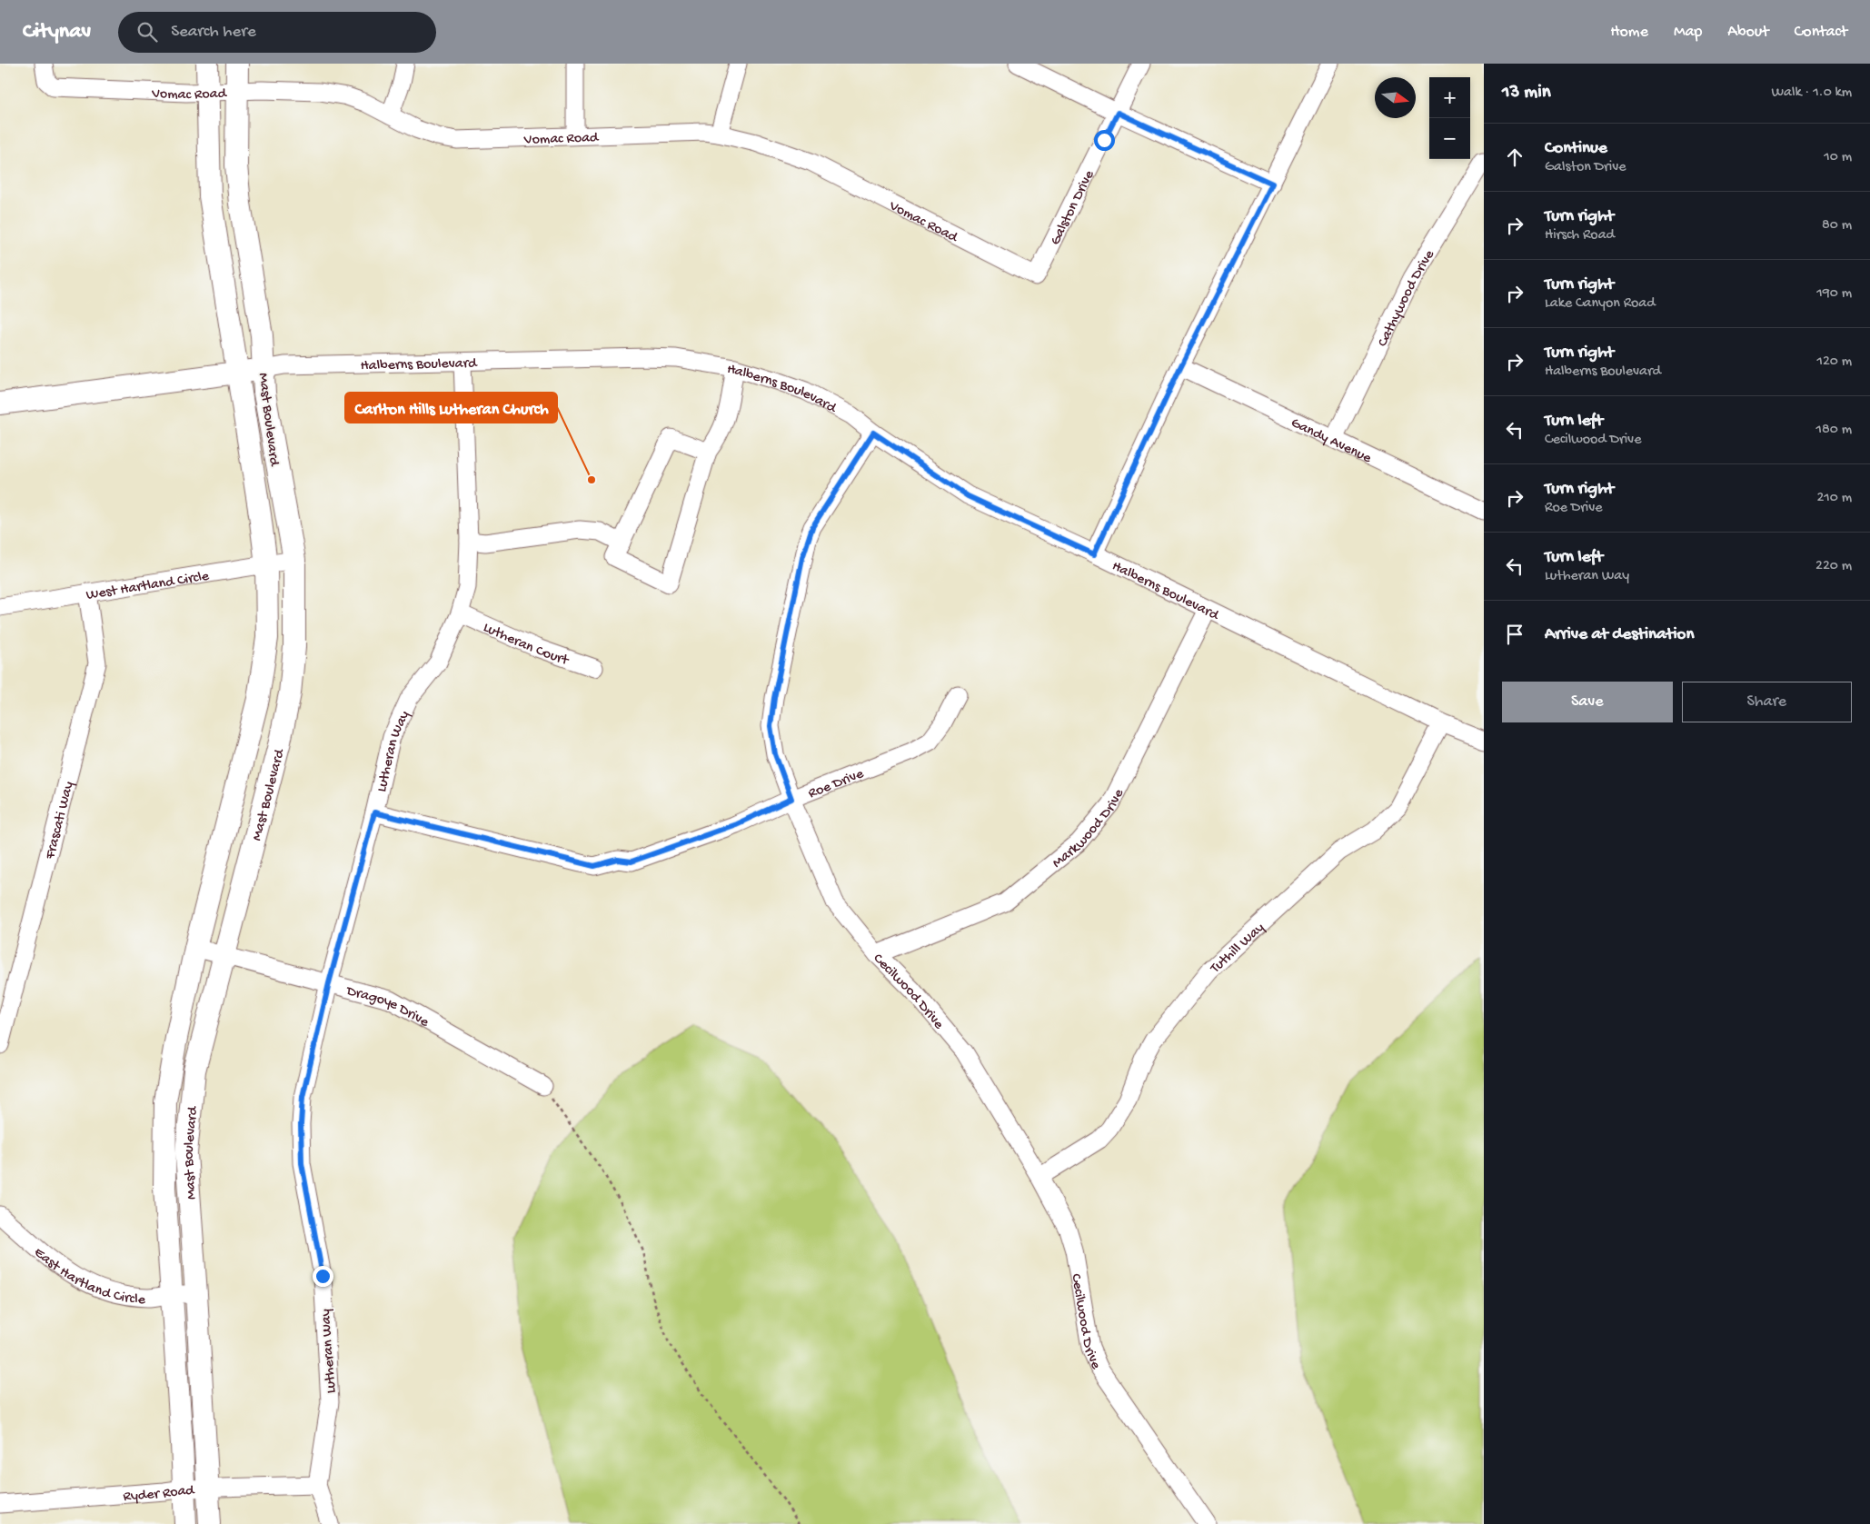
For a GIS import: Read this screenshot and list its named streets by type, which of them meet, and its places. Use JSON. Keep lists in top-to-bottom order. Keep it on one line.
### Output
{"streets":{"main road":["Halberns Boulevard","Mast Boulevard"],"street":["Vomac Road","Galston Drive","Cathywood Drive","Gandy Avenue","West Hartland Circle","Lutheran Court","Lutheran Way","Roe Drive","Frascati Way","Markwood Drive","Tuthill Way","Cecilwood Drive","Dragoye Drive","East Hartland Circle","Ryder Road"]},"crossings":[["Vomac Road","Galston Drive"],["Vomac Road","Mast Boulevard"],["Cathywood Drive","Gandy Avenue"],["Halberns Boulevard","Mast Boulevard"],["Halberns Boulevard","Lutheran Way"],["Halberns Boulevard","Markwood Drive"],["Halberns Boulevard","Tuthill Way"],["Halberns Boulevard","Cecilwood Drive"],["Mast Boulevard","West Hartland Circle"],["Mast Boulevard","Dragoye Drive"],["Mast Boulevard","East Hartland Circle"],["Mast Boulevard","Ryder Road"],["West Hartland Circle","Frascati Way"],["Lutheran Court","Lutheran Way"],["Lutheran Way","Roe Drive"],["Lutheran Way","Dragoye Drive"],["Lutheran Way","Ryder Road"],["Roe Drive","Cecilwood Drive"],["Markwood Drive","Cecilwood Drive"],["Tuthill Way","Cecilwood Drive"]],"places":["Carlton Hills Lutheran Church"],"north":"right","page":{"header":"Citynav","search":"Search here","nav":["Home","Map","About","Contact"],"heading":["13 min","Walk · 1.0 km"],"map_buttons":["+","−"],"list":[["Continue","Galston Drive","10 m"],["Turn right","Hirsch Road","80 m"],["Turn right","Lake Canyon Road","190 m"],["Turn right","Halberns Boulevard","120 m"],["Turn left","Cecilwood Drive","180 m"],["Turn right","Roe Drive","210 m"],["Turn left","Lutheran Way","220 m"],"Arrive at destination"],"buttons":["Save","Share"]}}
